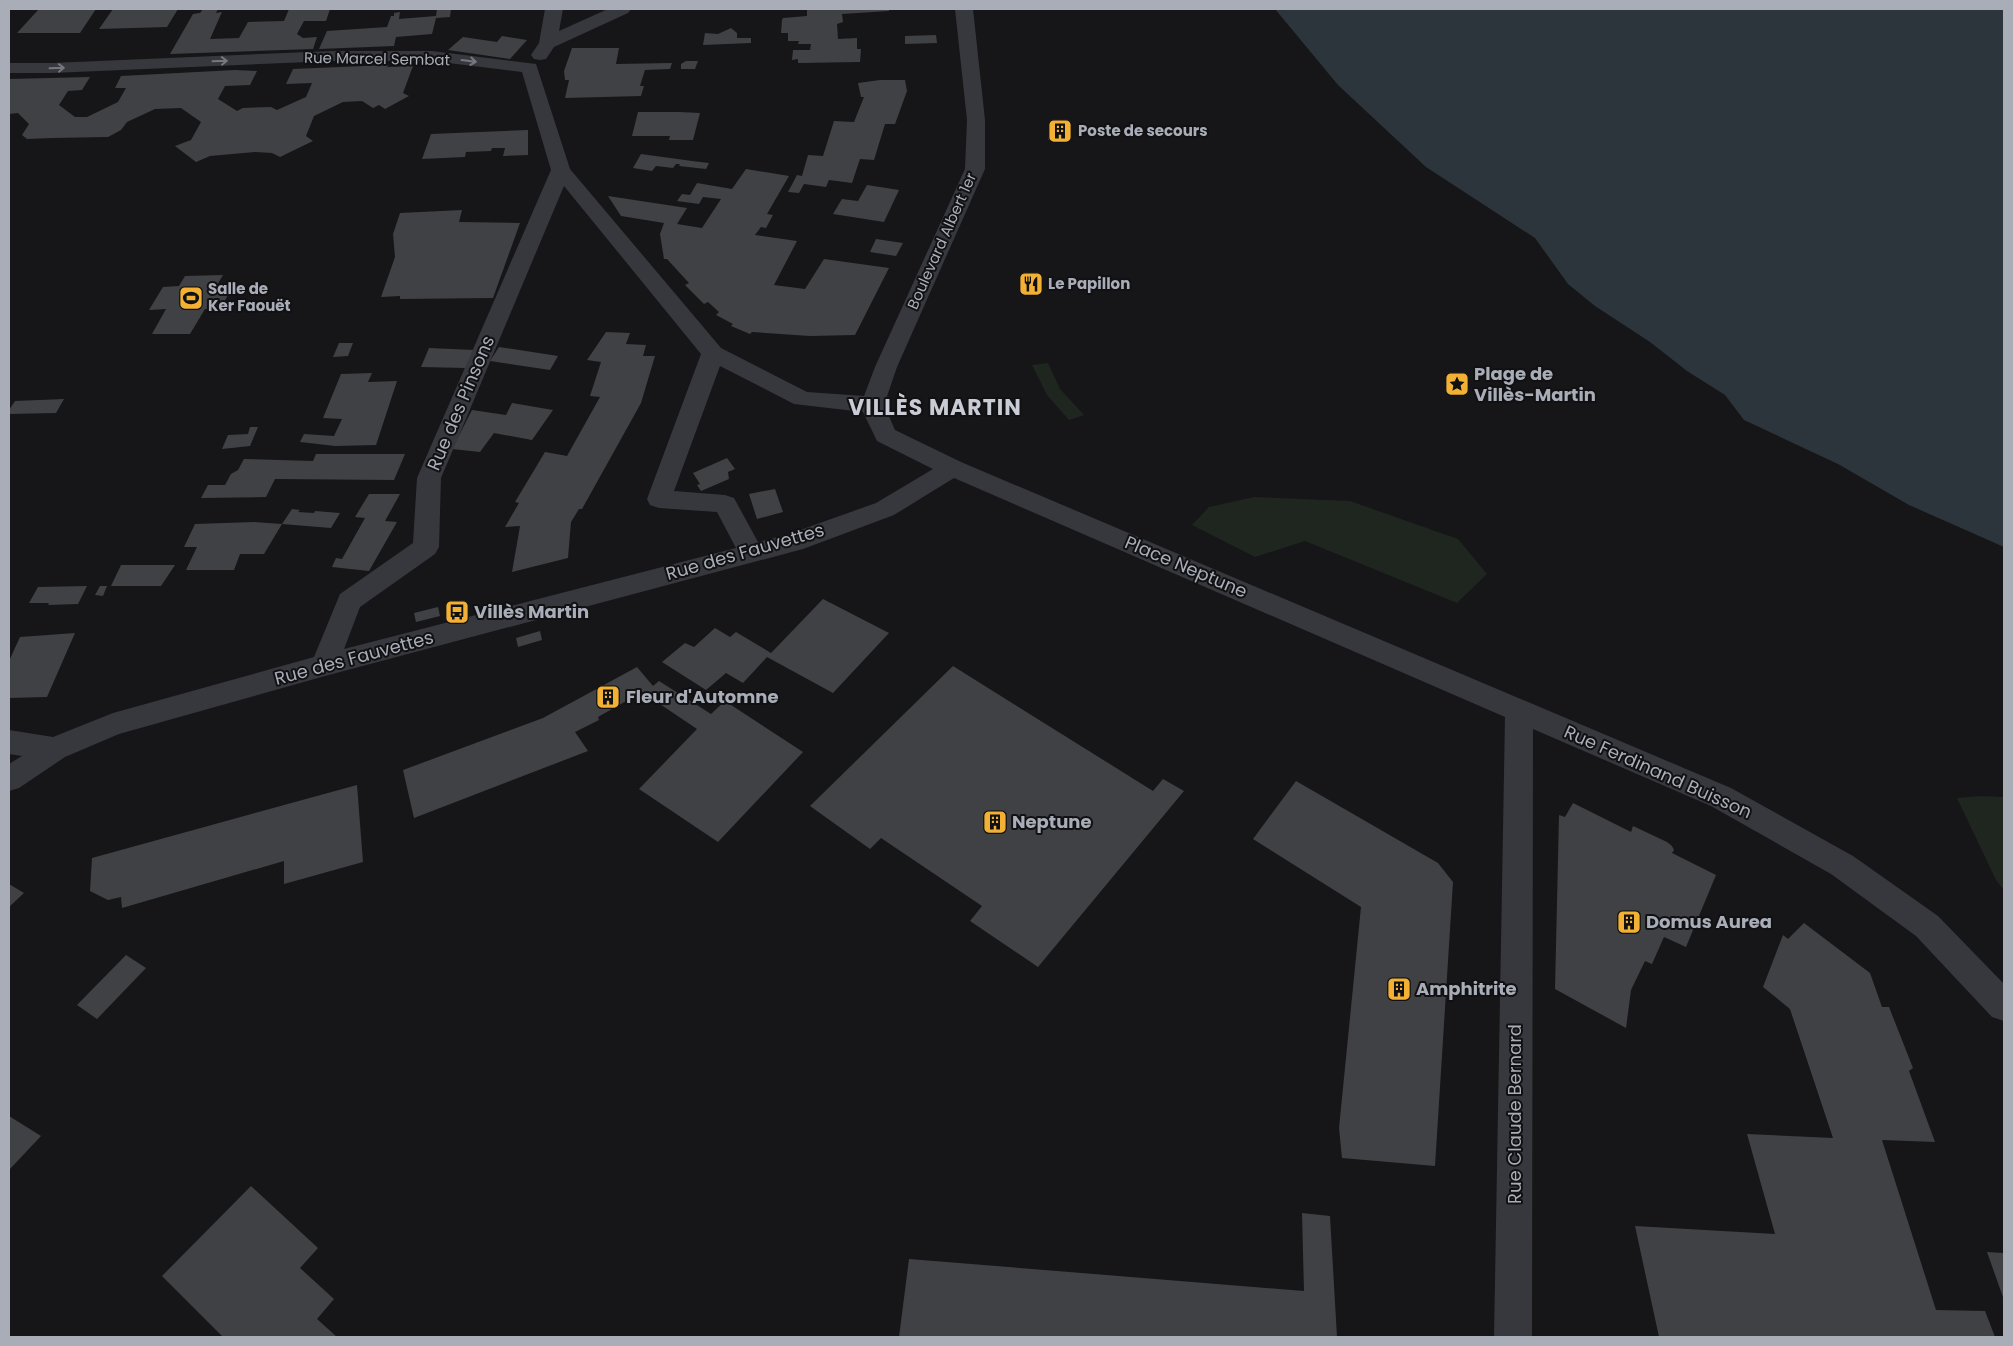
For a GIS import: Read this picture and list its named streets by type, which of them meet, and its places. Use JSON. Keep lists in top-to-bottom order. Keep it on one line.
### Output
{"streets":{"street":["Rue Marcel Sembat","Boulevard Albert 1er","Rue des Pinsons","Rue des Fauvettes","Place Neptune","Rue Ferdinand Buisson","Rue Claude Bernard"]},"crossings":[["Boulevard Albert 1er","Place Neptune"],["Rue des Pinsons","Rue des Fauvettes"],["Rue des Fauvettes","Place Neptune"],["Place Neptune","Rue Ferdinand Buisson"],["Place Neptune","Rue Claude Bernard"],["Rue Ferdinand Buisson","Rue Claude Bernard"]],"one_way":["Rue Marcel Sembat"],"districts":["VILLÈS MARTIN"],"places":{"building":["Poste de secours","Fleur d'Automne","Neptune","Domus Aurea","Amphitrite"],"restaurant":["Le Papillon"],"sports":["Salle de Ker Faouët"],"place":["Plage de Villès-Martin"],"bus stop":["Villès Martin"]}}
